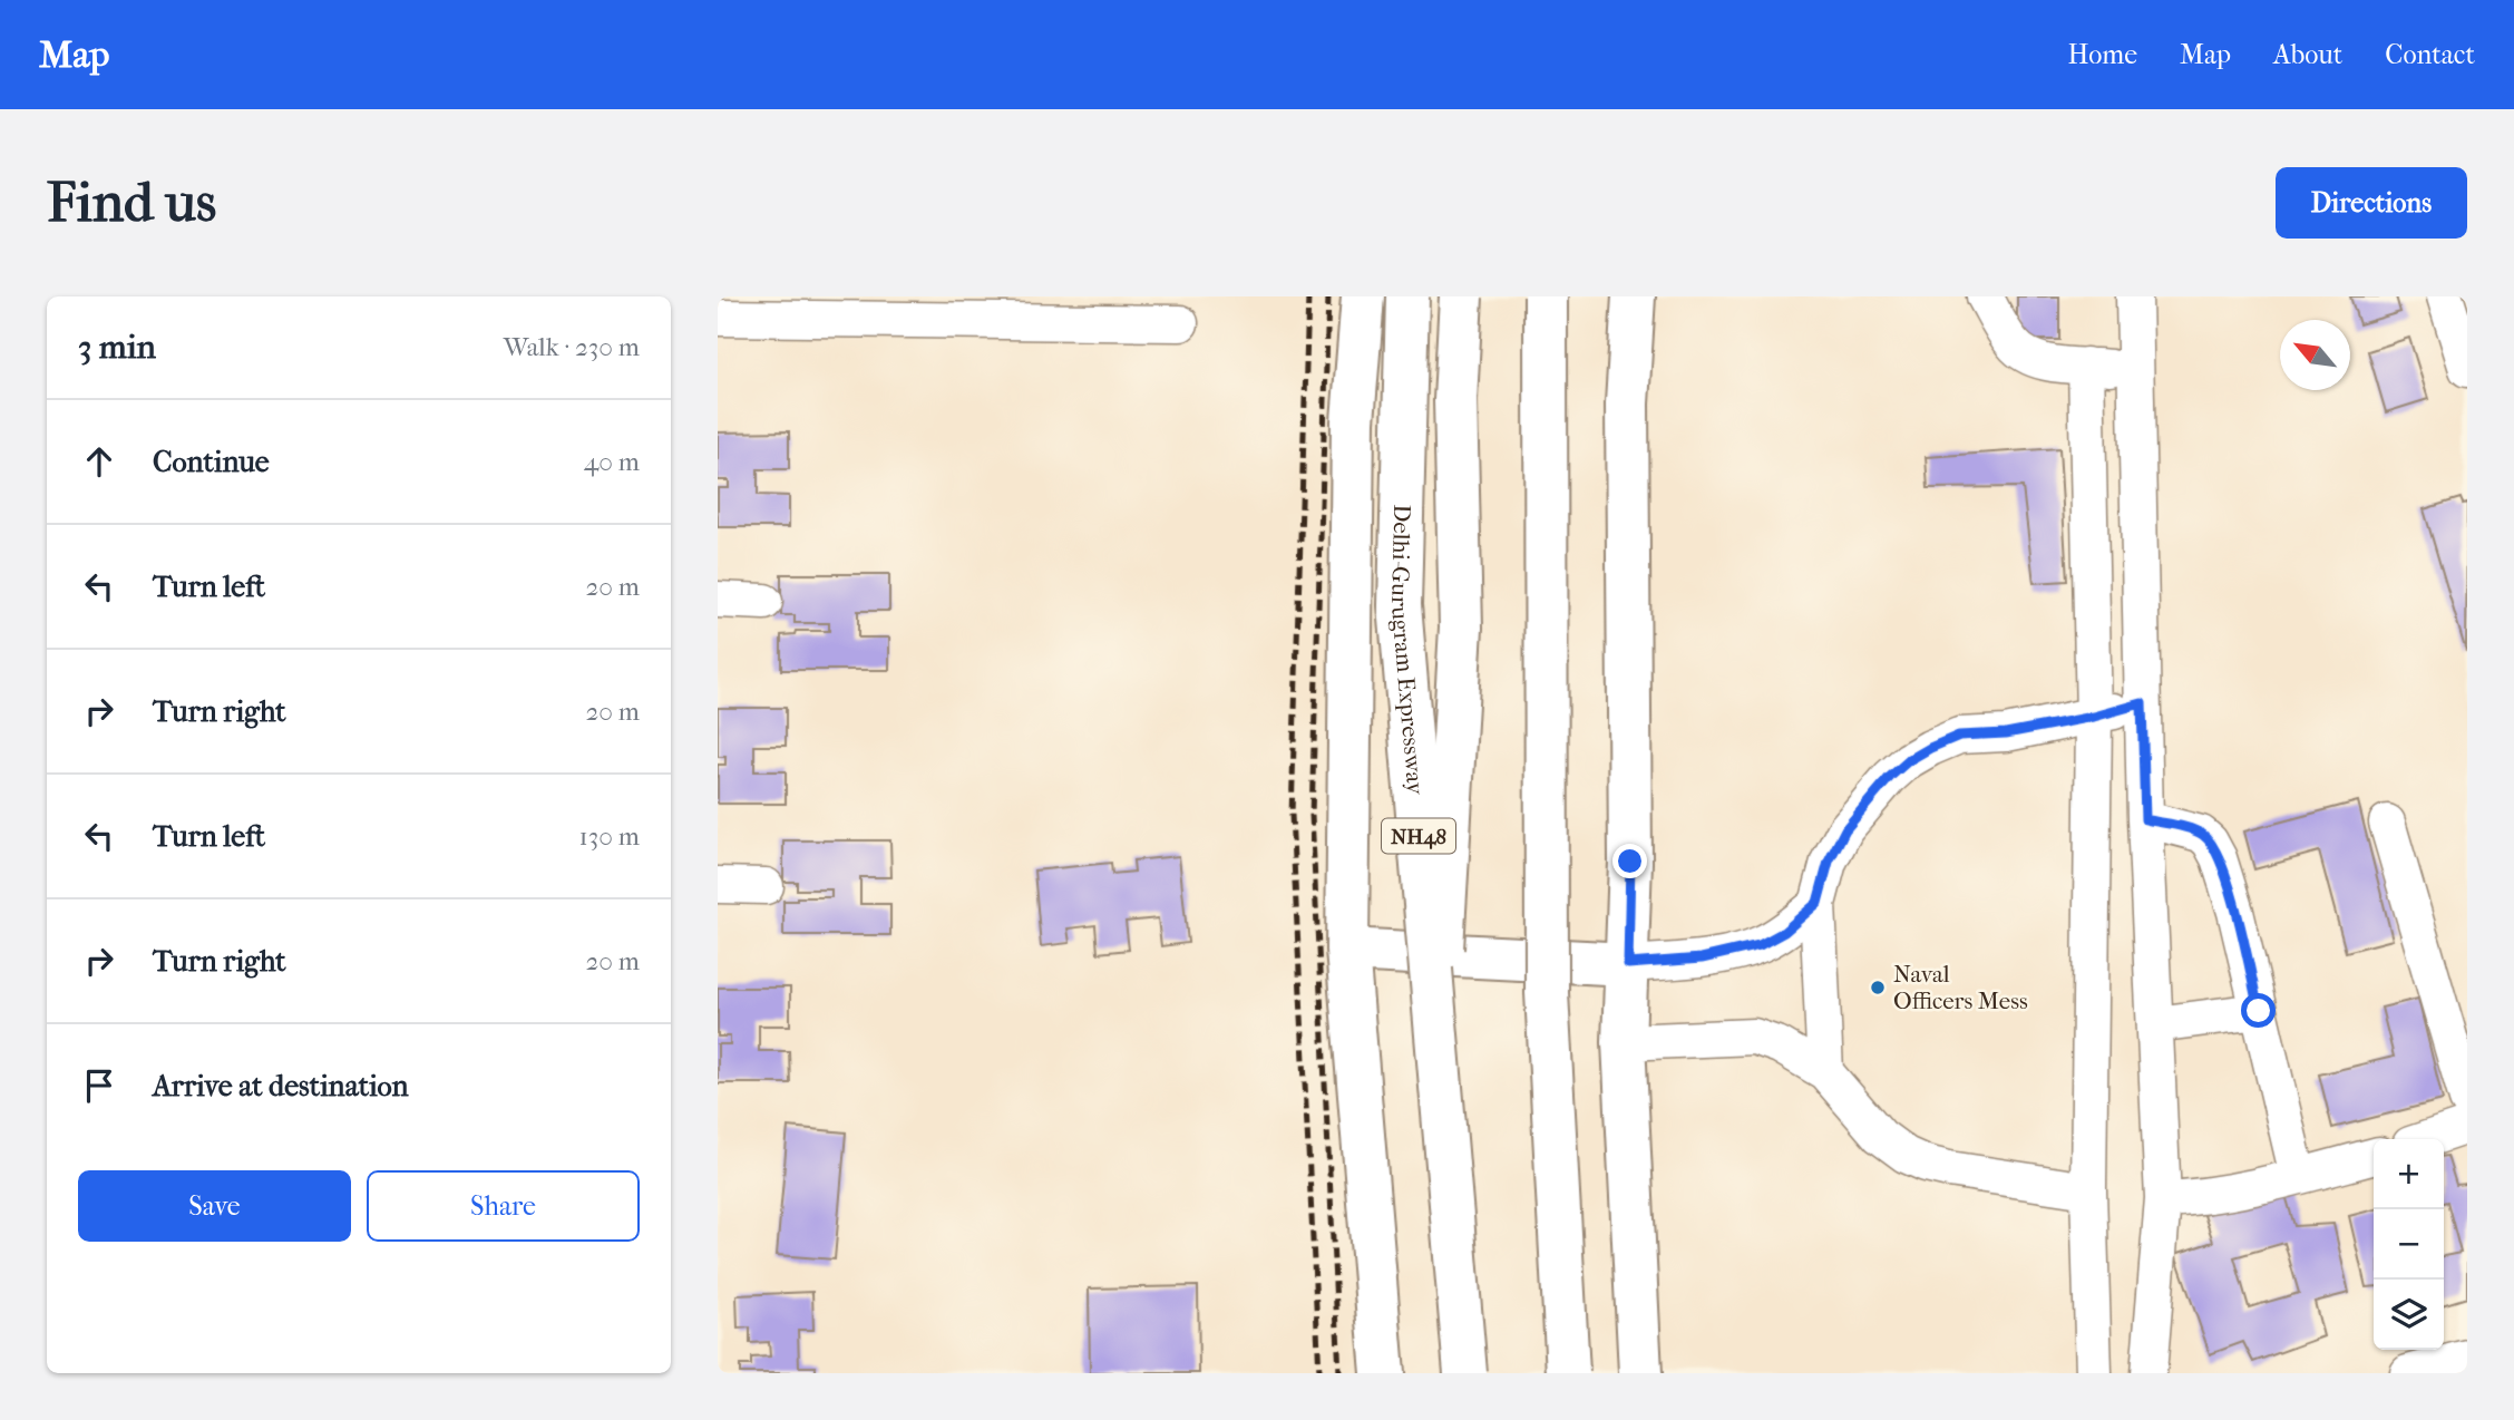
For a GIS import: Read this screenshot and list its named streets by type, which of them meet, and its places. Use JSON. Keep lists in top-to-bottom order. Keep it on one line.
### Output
{"streets":{"main road":["Delhi-Gurugram Expressway","NH48"]},"places":["Naval Officers Mess"],"north":"top left","page":{"header":"Map","nav":["Home","Map","About","Contact"],"buttons":["Directions",["Save","Share"]],"title":"Find us","heading":["3 min","Walk · 230 m"],"list":[["Continue","40 m"],["Turn left","20 m"],["Turn right","20 m"],["Turn left","130 m"],["Turn right","20 m"],"Arrive at destination"],"map_buttons":["+","−"]}}
